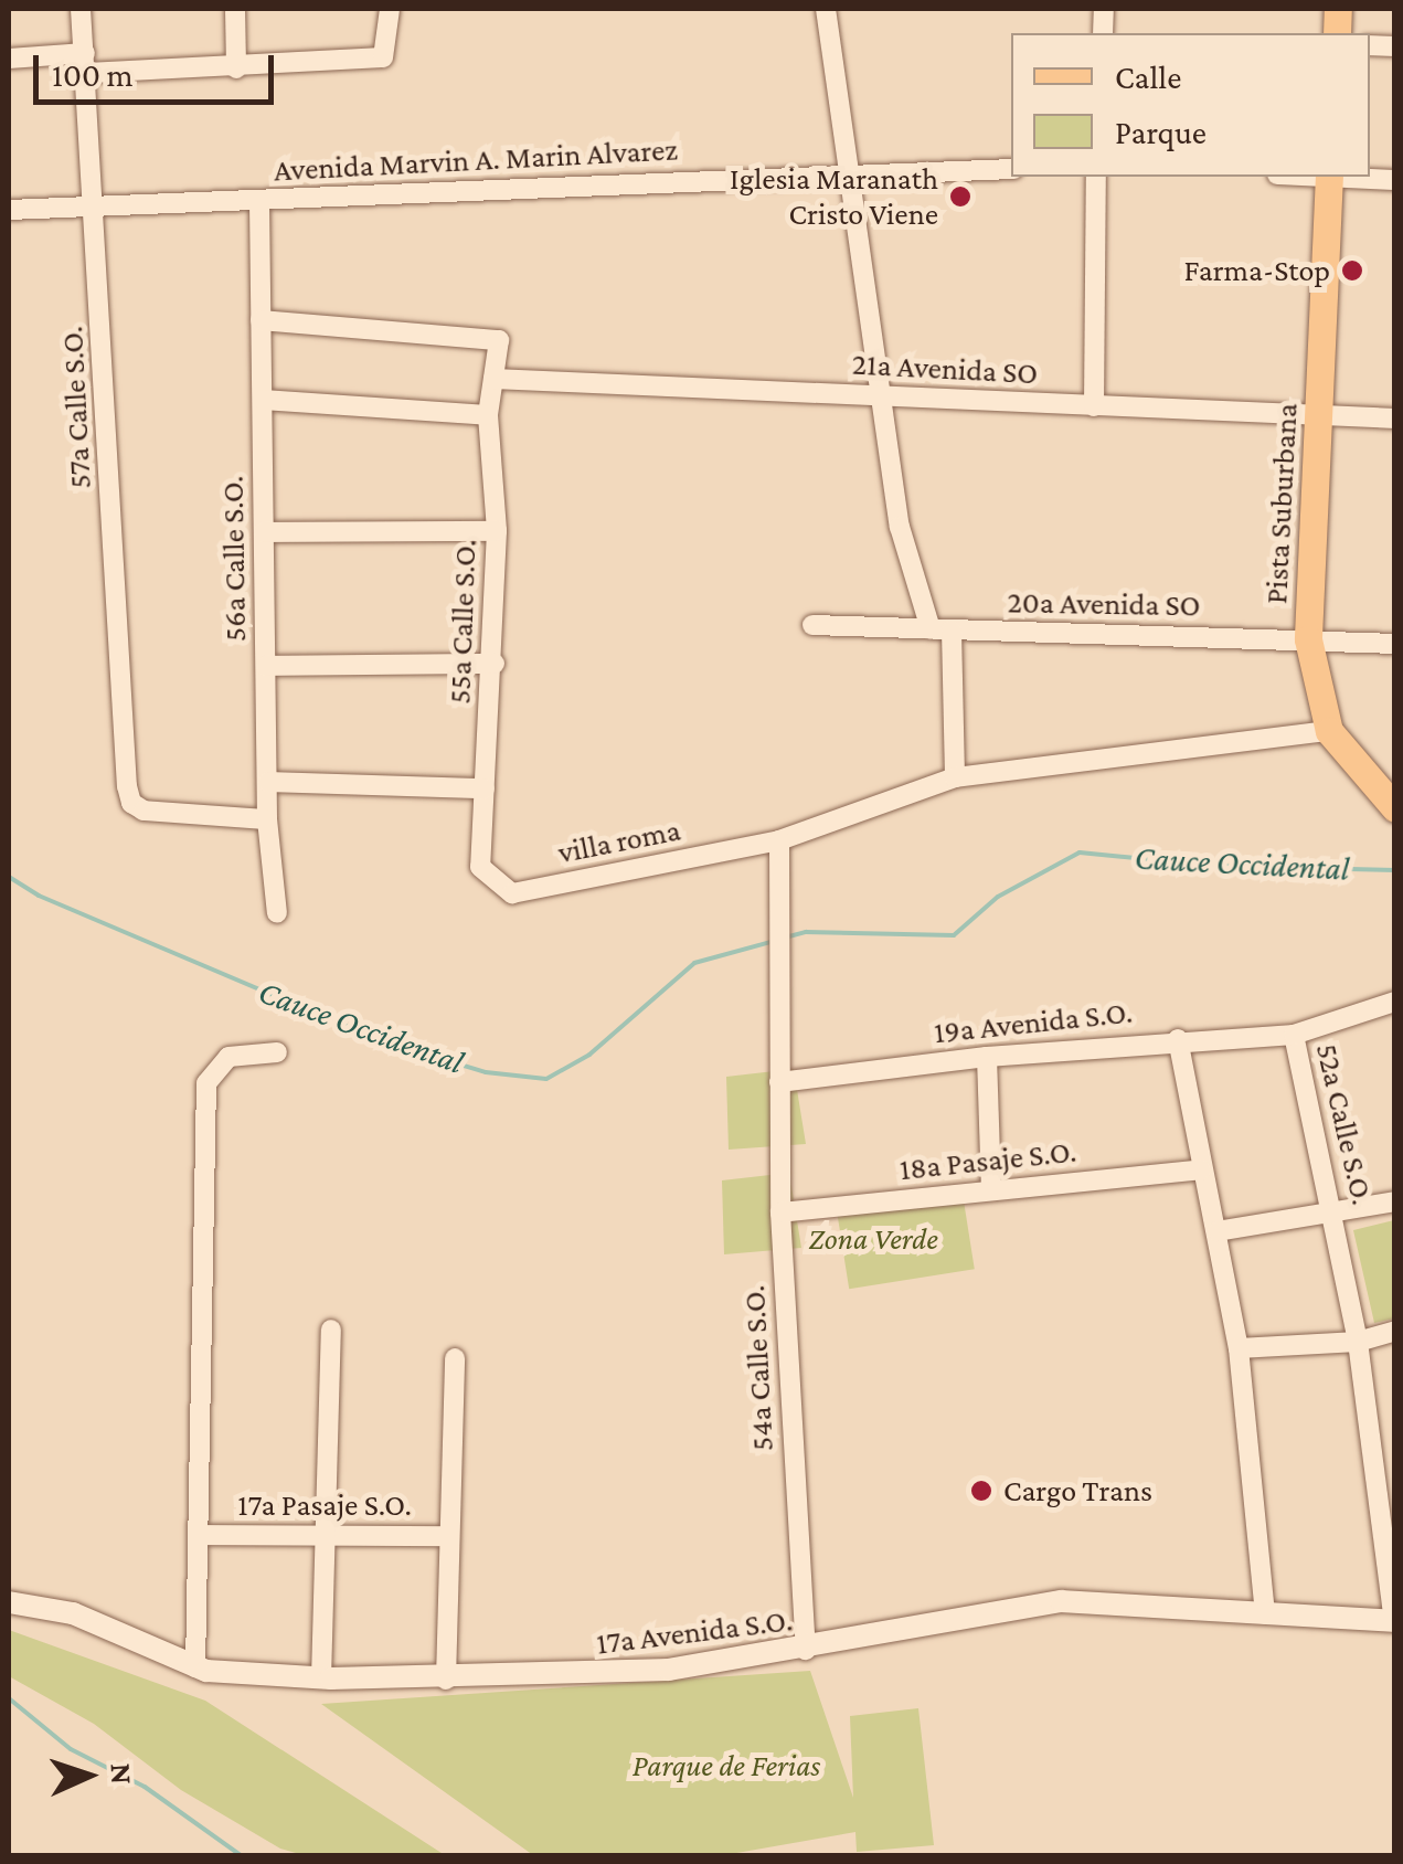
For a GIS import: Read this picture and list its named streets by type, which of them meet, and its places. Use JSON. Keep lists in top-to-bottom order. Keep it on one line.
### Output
{"streets":{"main road":["Pista Suburbana"],"street":["Avenida Marvin A. Marin Alvarez","21a Avenida SO","57a Calle S.O.","56a Calle S.O.","20a Avenida SO","55a Calle S.O.","villa roma","19a Avenida S.O.","52a Calle S.O.","18a Pasaje S.O.","54a Calle S.O.","17a Pasaje S.O.","17a Avenida S.O."]},"crossings":[["Avenida Marvin A. Marin Alvarez","57a Calle S.O."],["Avenida Marvin A. Marin Alvarez","56a Calle S.O."],["21a Avenida SO","Pista Suburbana"],["21a Avenida SO","55a Calle S.O."],["57a Calle S.O.","56a Calle S.O."],["Pista Suburbana","20a Avenida SO"],["Pista Suburbana","villa roma"],["55a Calle S.O.","villa roma"],["19a Avenida S.O.","52a Calle S.O."],["19a Avenida S.O.","54a Calle S.O."],["52a Calle S.O.","17a Avenida S.O."],["18a Pasaje S.O.","54a Calle S.O."],["54a Calle S.O.","17a Avenida S.O."]],"water":["Cauce Occidental"],"parks":["Zona Verde","Parque de Ferias"],"places":["Iglesia Maranath Cristo Viene","Farma-Stop","Cargo Trans"],"legend":["Calle","Parque"],"scale_bar":"100 m","north":"right"}
